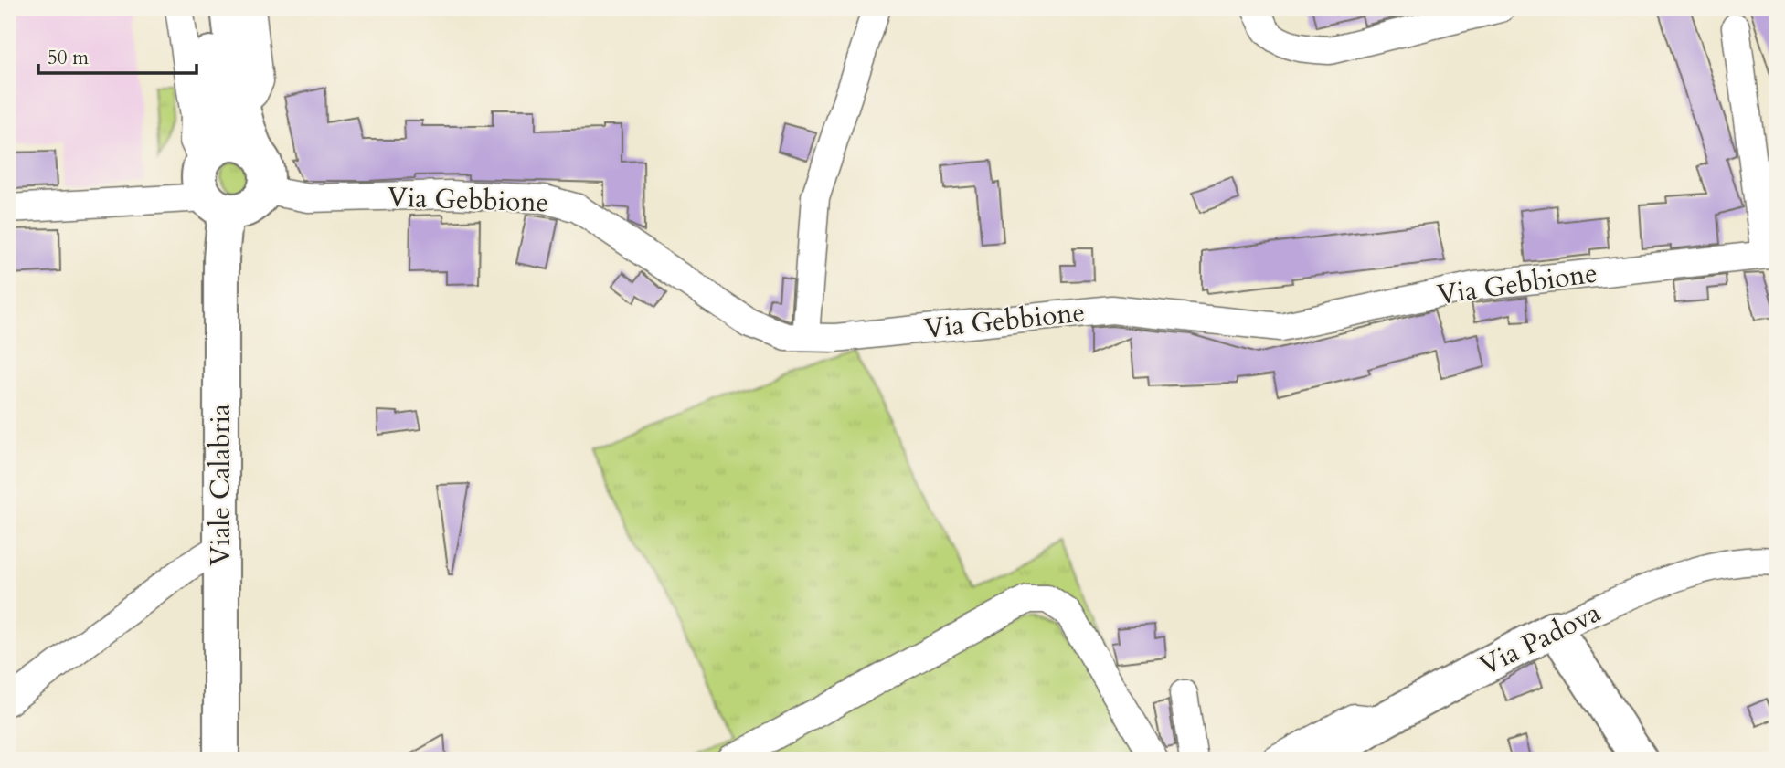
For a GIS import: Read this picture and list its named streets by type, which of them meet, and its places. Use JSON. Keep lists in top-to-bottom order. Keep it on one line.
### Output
{"streets":{"main road":["Viale Calabria","Via Padova"],"street":["Via Gebbione"]},"crossings":[["Via Gebbione","Viale Calabria"]],"scale_bar":"50 m"}
